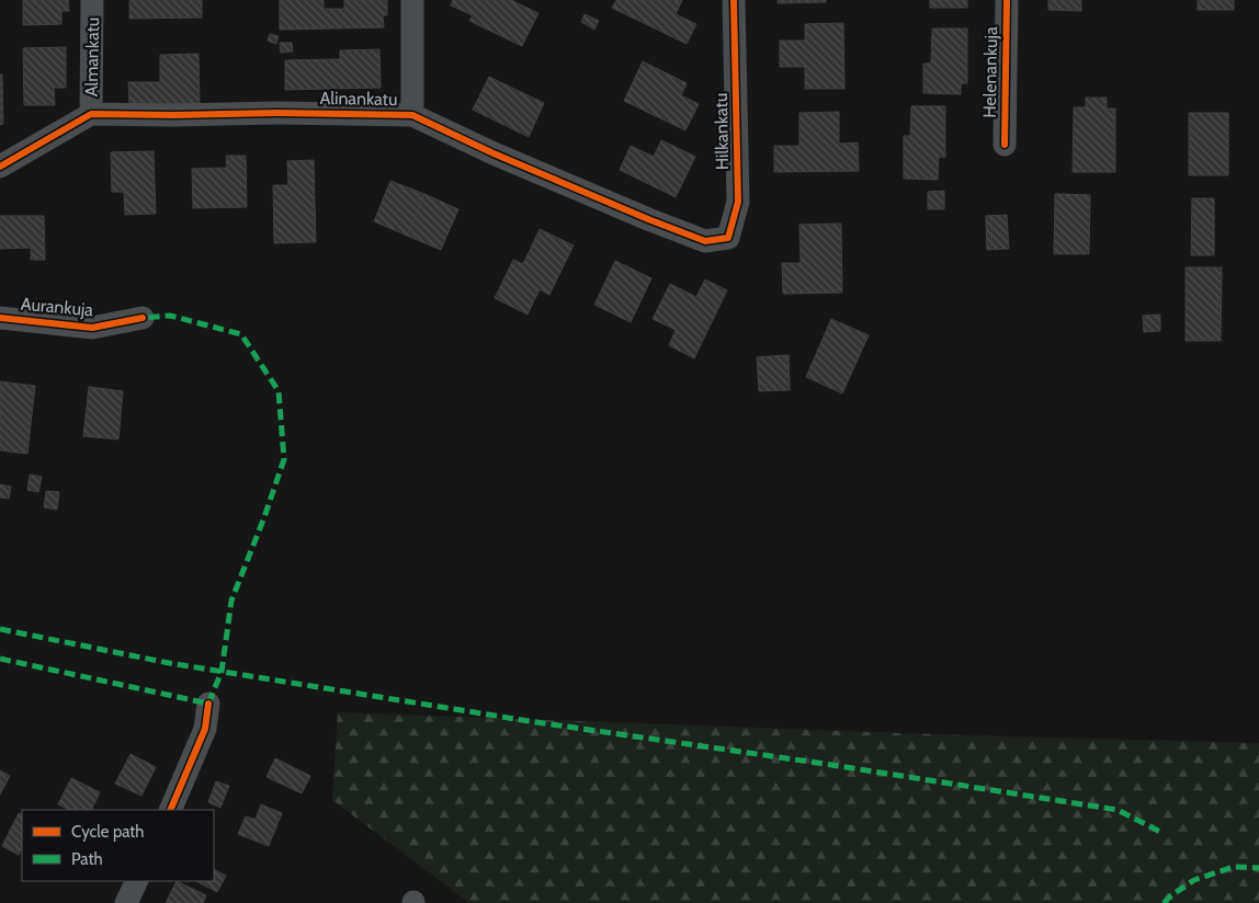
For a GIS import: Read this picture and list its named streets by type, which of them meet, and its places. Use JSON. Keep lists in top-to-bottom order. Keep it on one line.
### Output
{"streets":{"street":["Almankatu","Helenankuja","Alinankatu","Hilkankatu","Aurankuja"]},"crossings":[["Almankatu","Alinankatu"],["Alinankatu","Hilkankatu"]],"legend":["Cycle path","Path"]}
